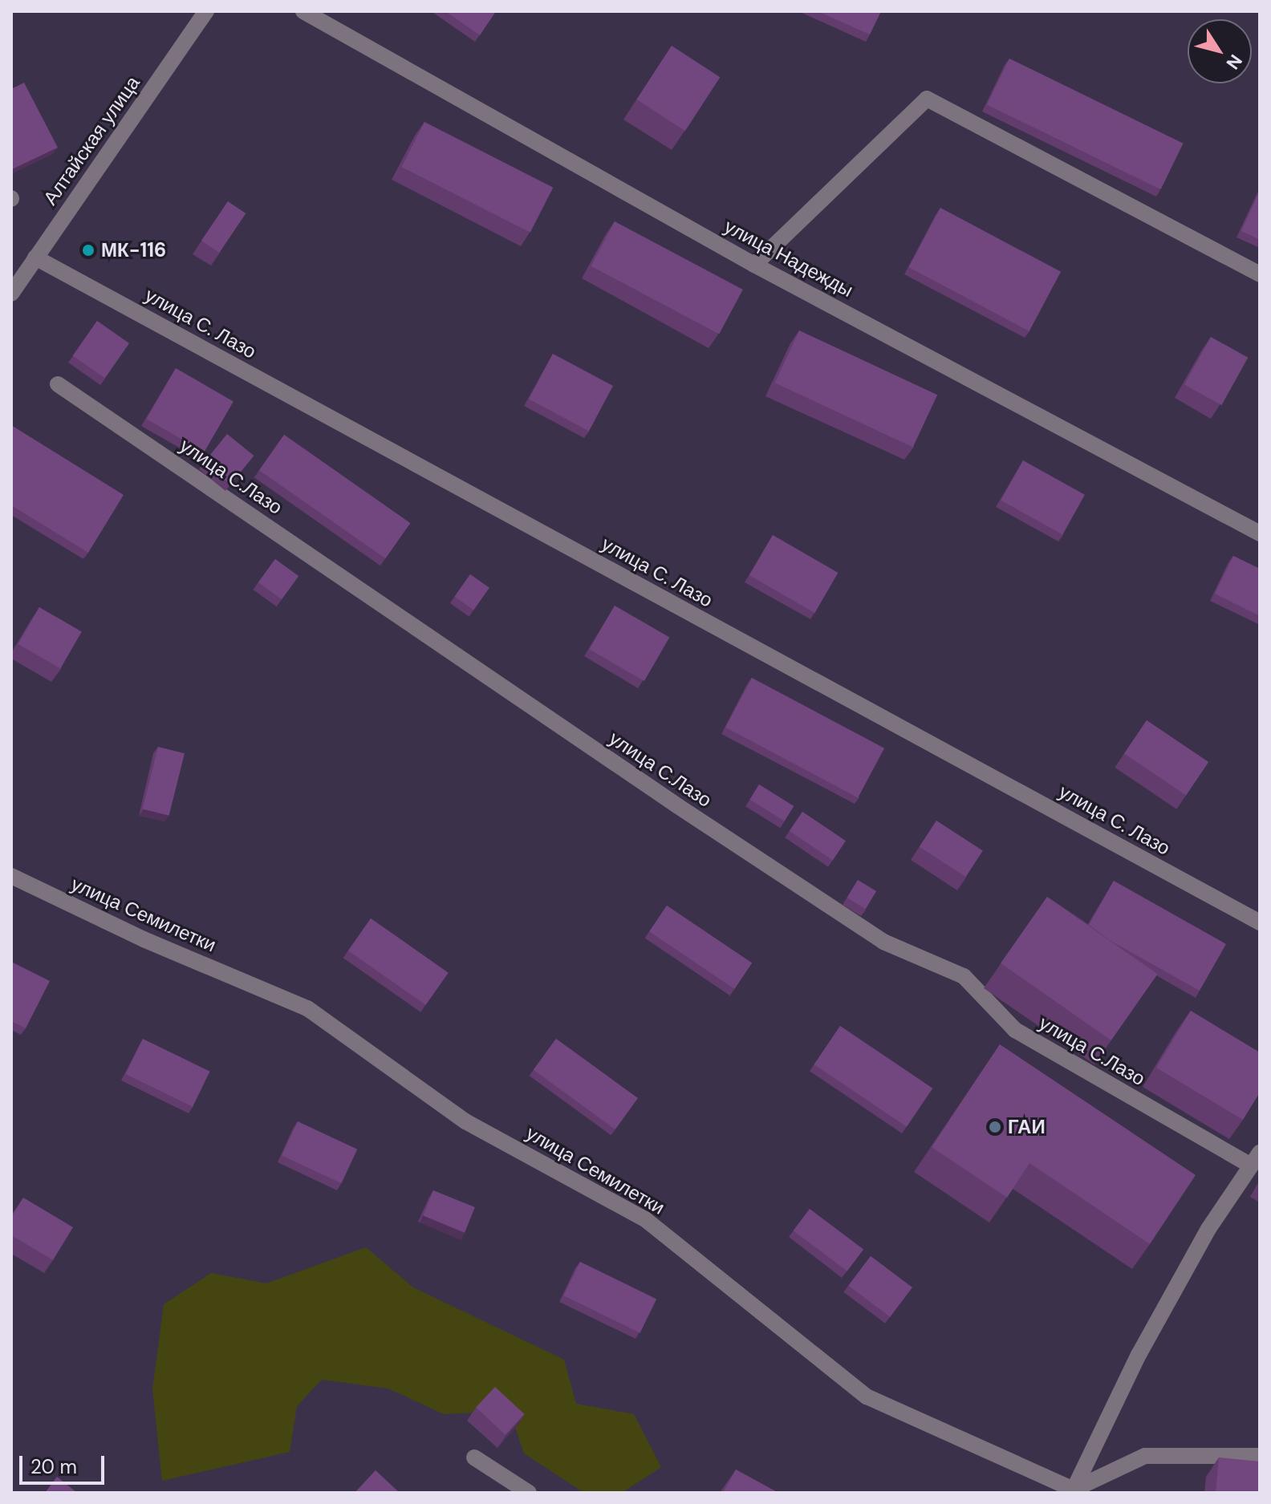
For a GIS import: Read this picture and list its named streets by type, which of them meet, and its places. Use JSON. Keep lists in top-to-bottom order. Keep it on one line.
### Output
{"streets":{"street":["Алтайская улица","улица Надежды","улица С. Лазо","улица С.Лазо","улица Семилетки"]},"crossings":[["Алтайская улица","улица С. Лазо"]],"places":["МК-116","ГАИ"],"scale_bar":"20 m","north":"bottom right"}
